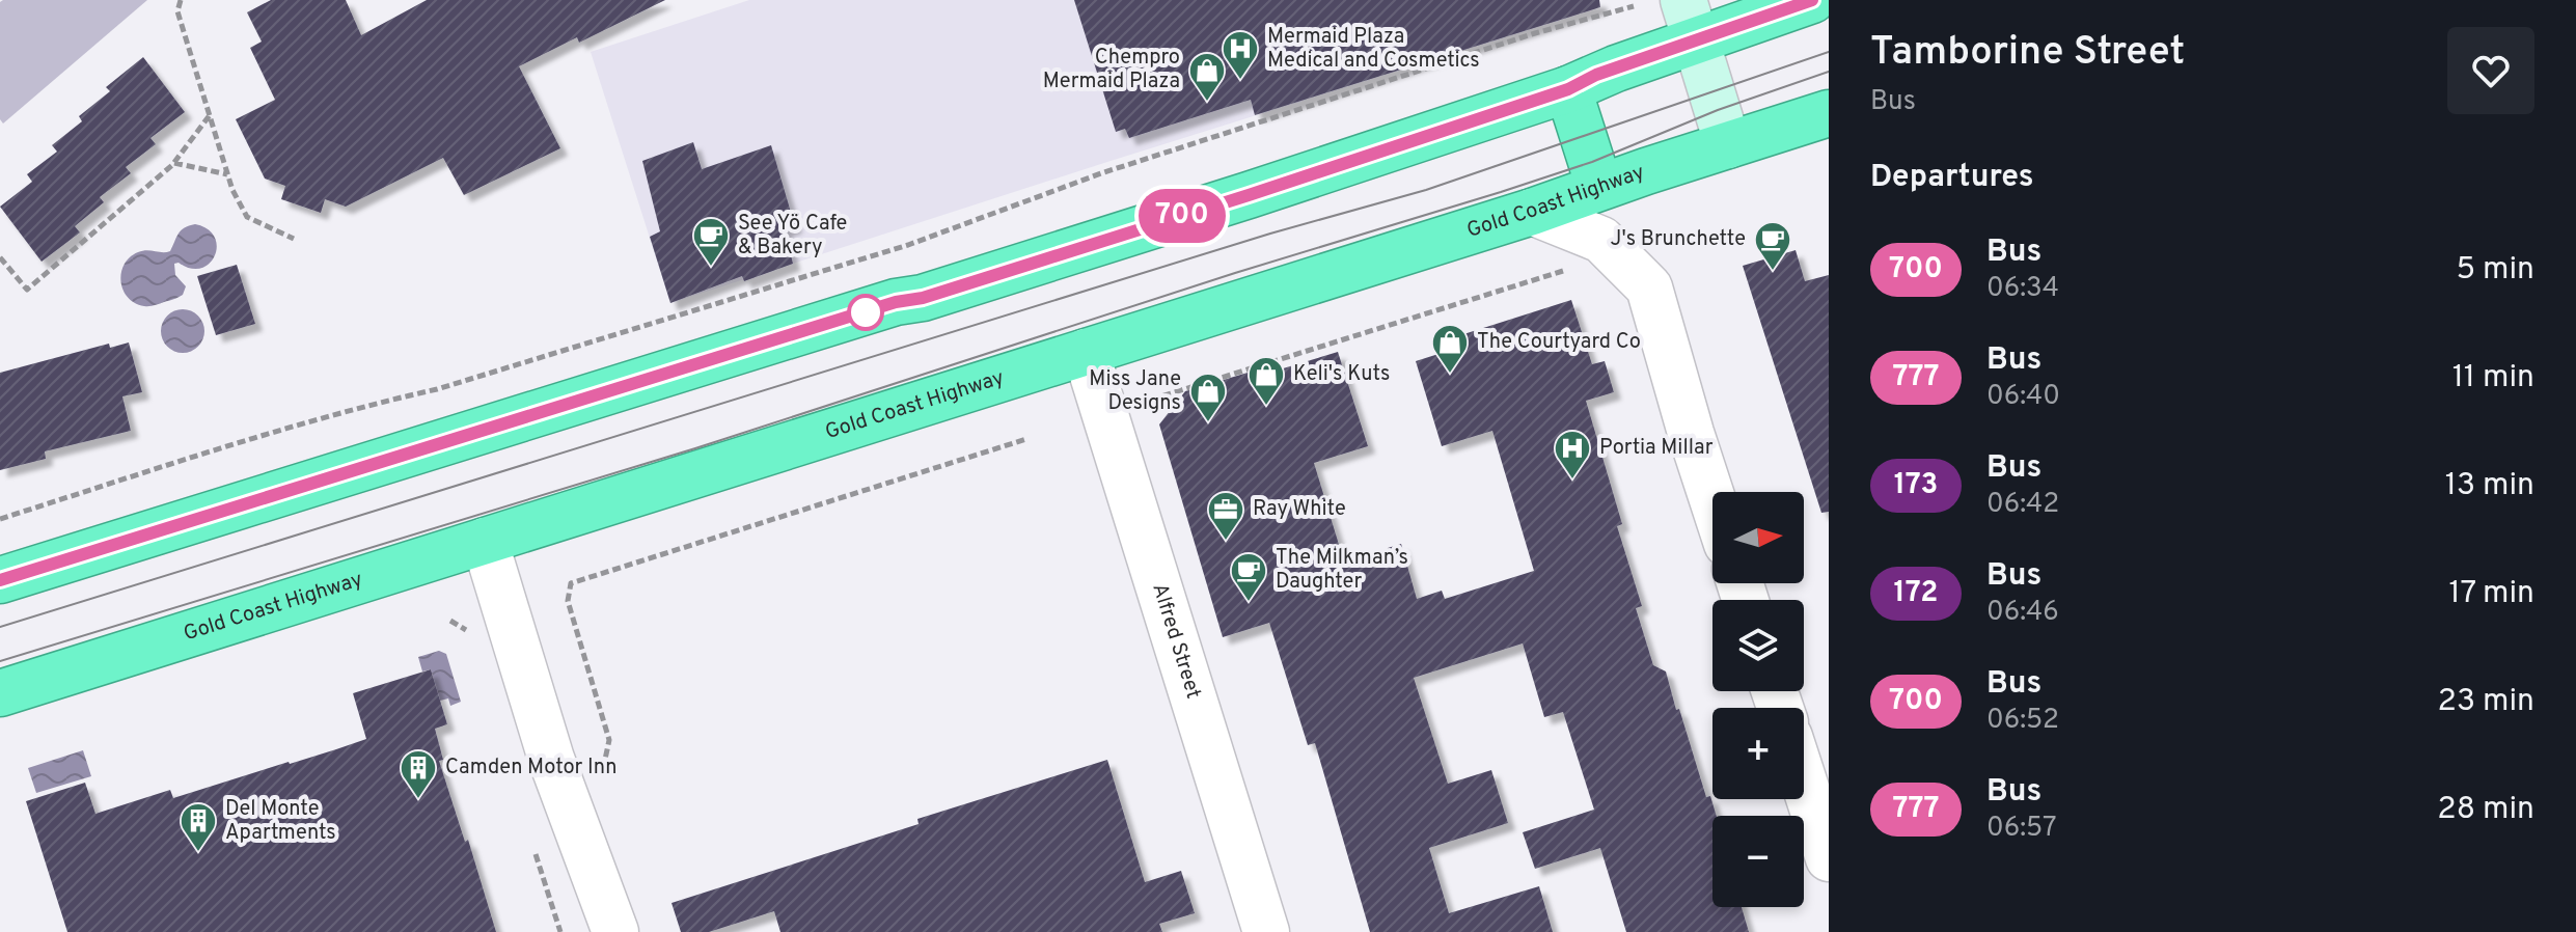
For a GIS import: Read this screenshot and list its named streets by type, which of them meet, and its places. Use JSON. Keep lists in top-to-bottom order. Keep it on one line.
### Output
{"streets":{"highway":["Gold Coast Highway"],"street":["Alfred Street"]},"crossings":[["Gold Coast Highway","Alfred Street"]],"places":{"hospital":["Mermaid Plaza Medical and Cosmetics","Portia Millar"],"shop":["Chempro Mermaid Plaza","The Courtyard Co","Keli's Kuts","Miss Jane Designs"],"cafe":["See Yö Cafe & Bakery","J's Brunchette","The Milkman’s Daughter"],"office":["Ray White"],"building":["Camden Motor Inn","Del Monte Apartments"]},"lines":["bus line 700"],"north":"right","page":{"on_map":"700","heading":[["Tamborine Street","Bus"],"Departures"],"list":[{"mark":"700","name":"Bus","note":"06:34","value":"5 min"},{"mark":"777","name":"Bus","note":"06:40","value":"11 min"},{"mark":"173","name":"Bus","note":"06:42","value":"13 min"},{"mark":"172","name":"Bus","note":"06:46","value":"17 min"},{"mark":"700","name":"Bus","note":"06:52","value":"23 min"},{"mark":"777","name":"Bus","note":"06:57","value":"28 min"}],"map_buttons":["+","−"]}}
